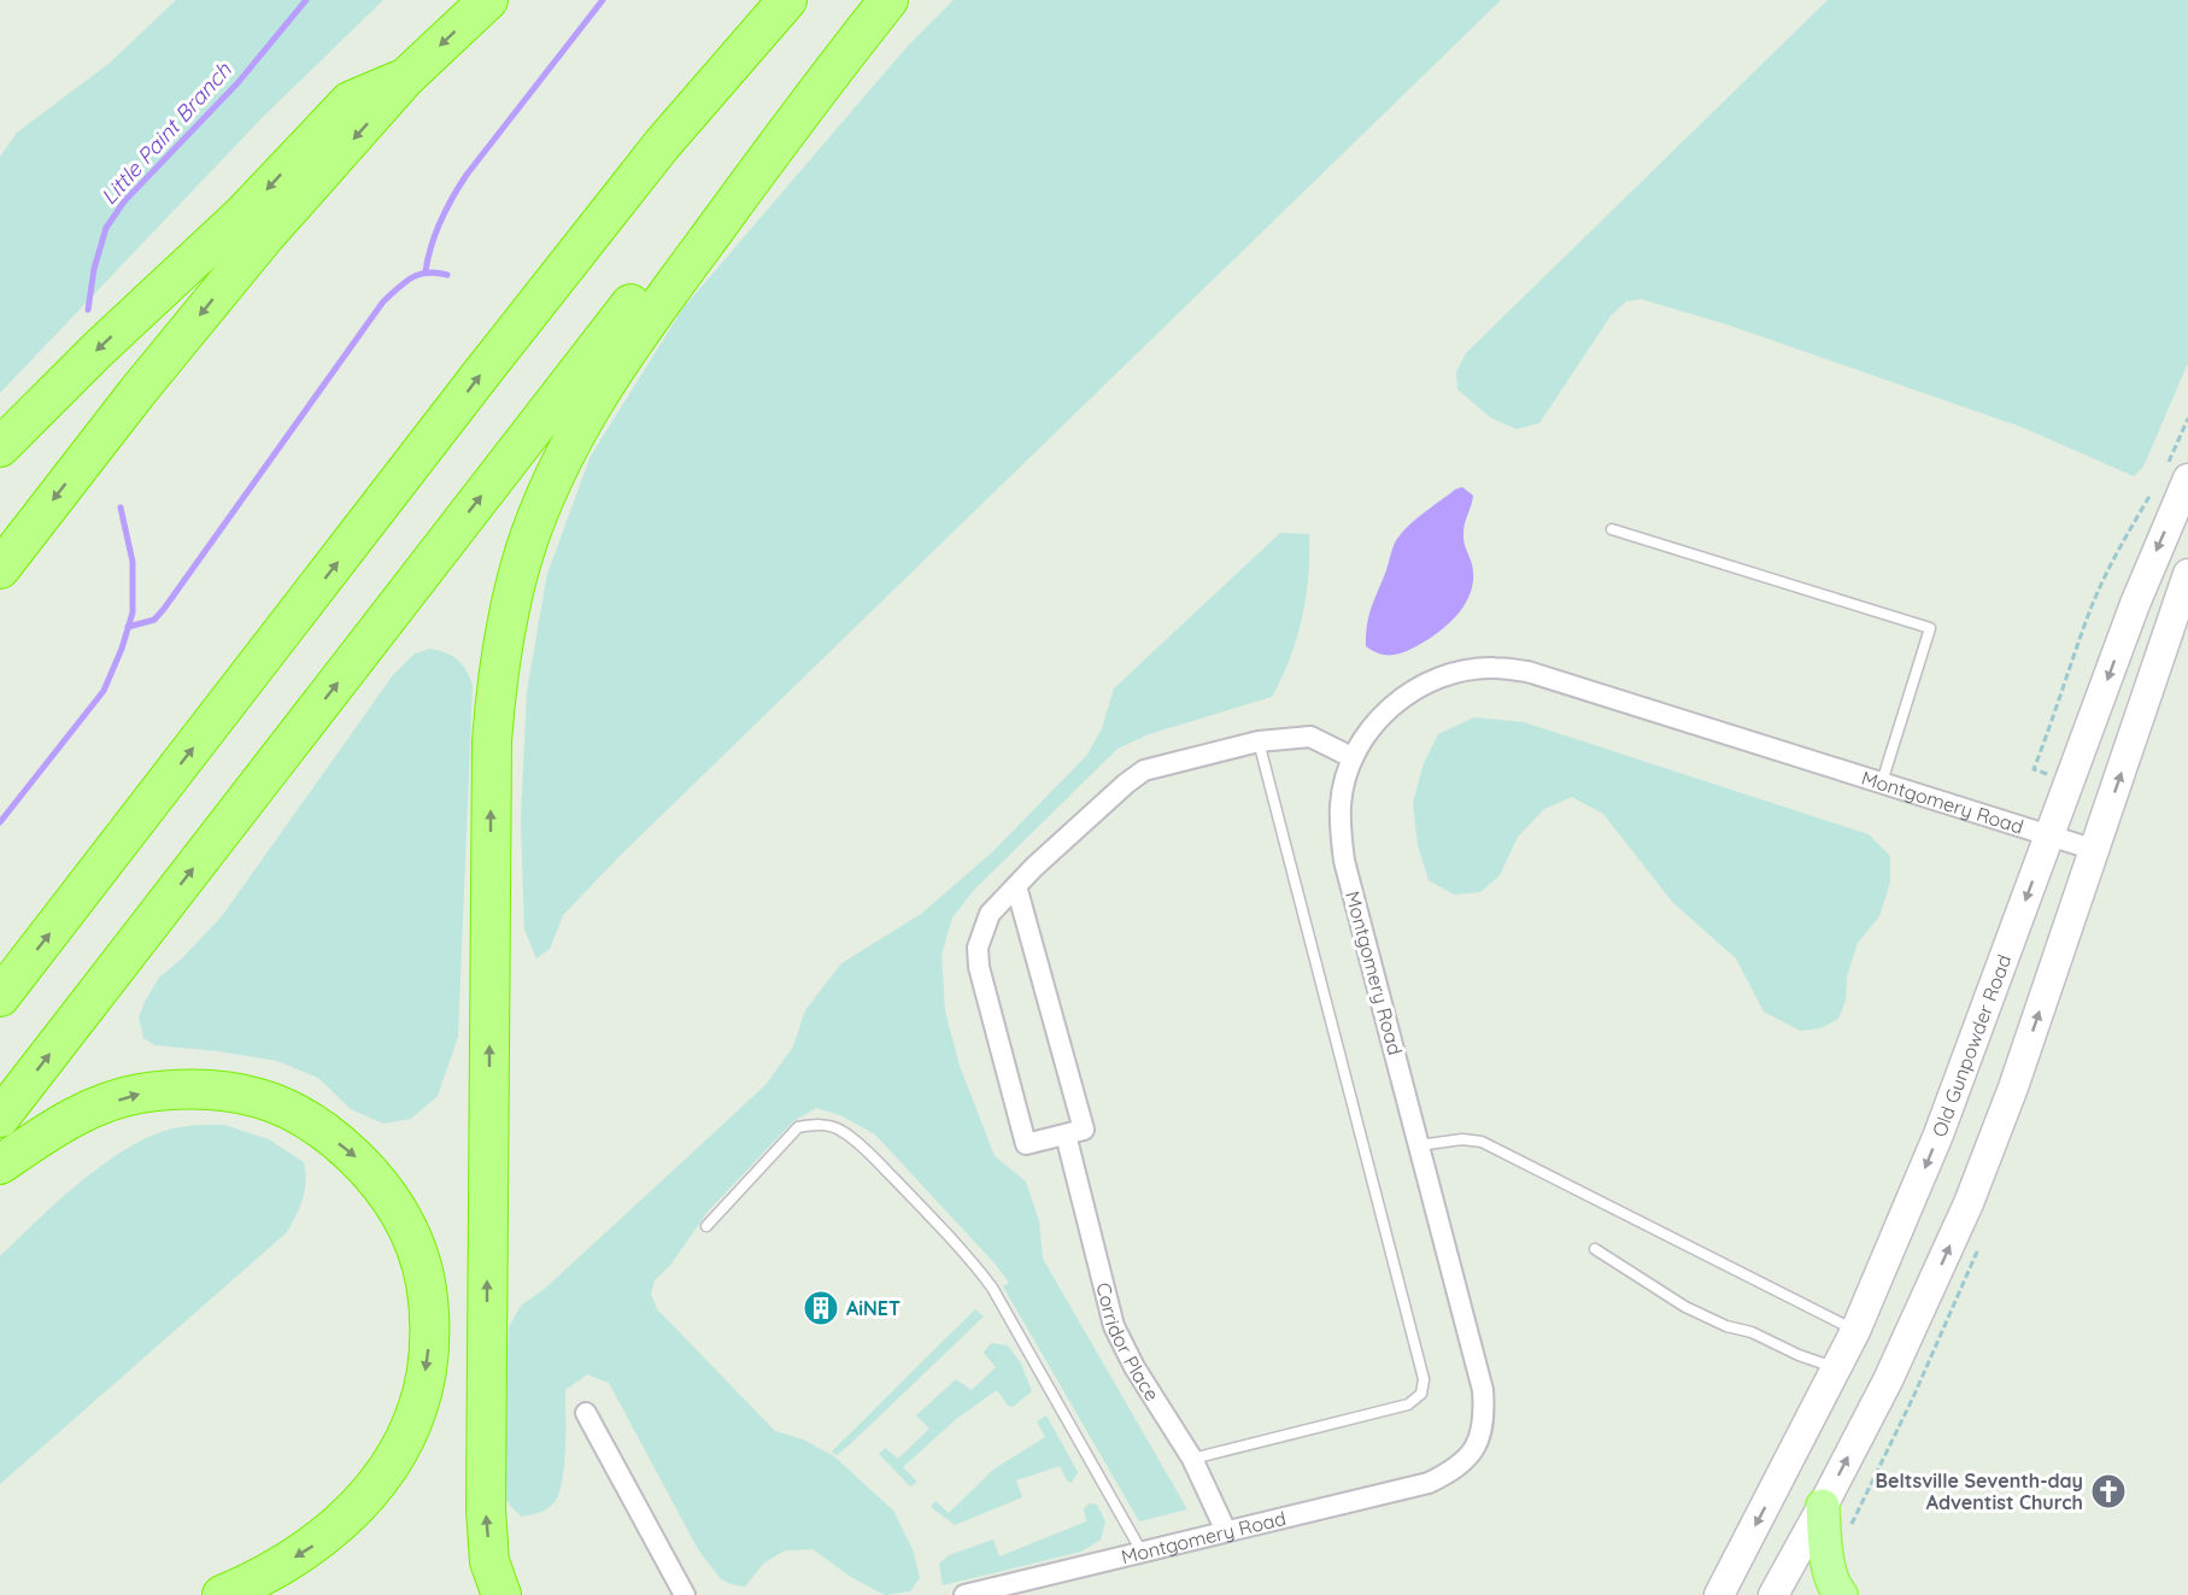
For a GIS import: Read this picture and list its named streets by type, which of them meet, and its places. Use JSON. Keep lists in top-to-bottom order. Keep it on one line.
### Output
{"streets":{"main road":["Old Gunpowder Road"],"street":["Montgomery Road","Corridor Place"]},"crossings":[["Montgomery Road","Old Gunpowder Road"],["Montgomery Road","Corridor Place"]],"water":["Little Paint Branch"],"places":{"building":["AiNET"],"church":["Beltsville Seventh-day Adventist Church"]}}
